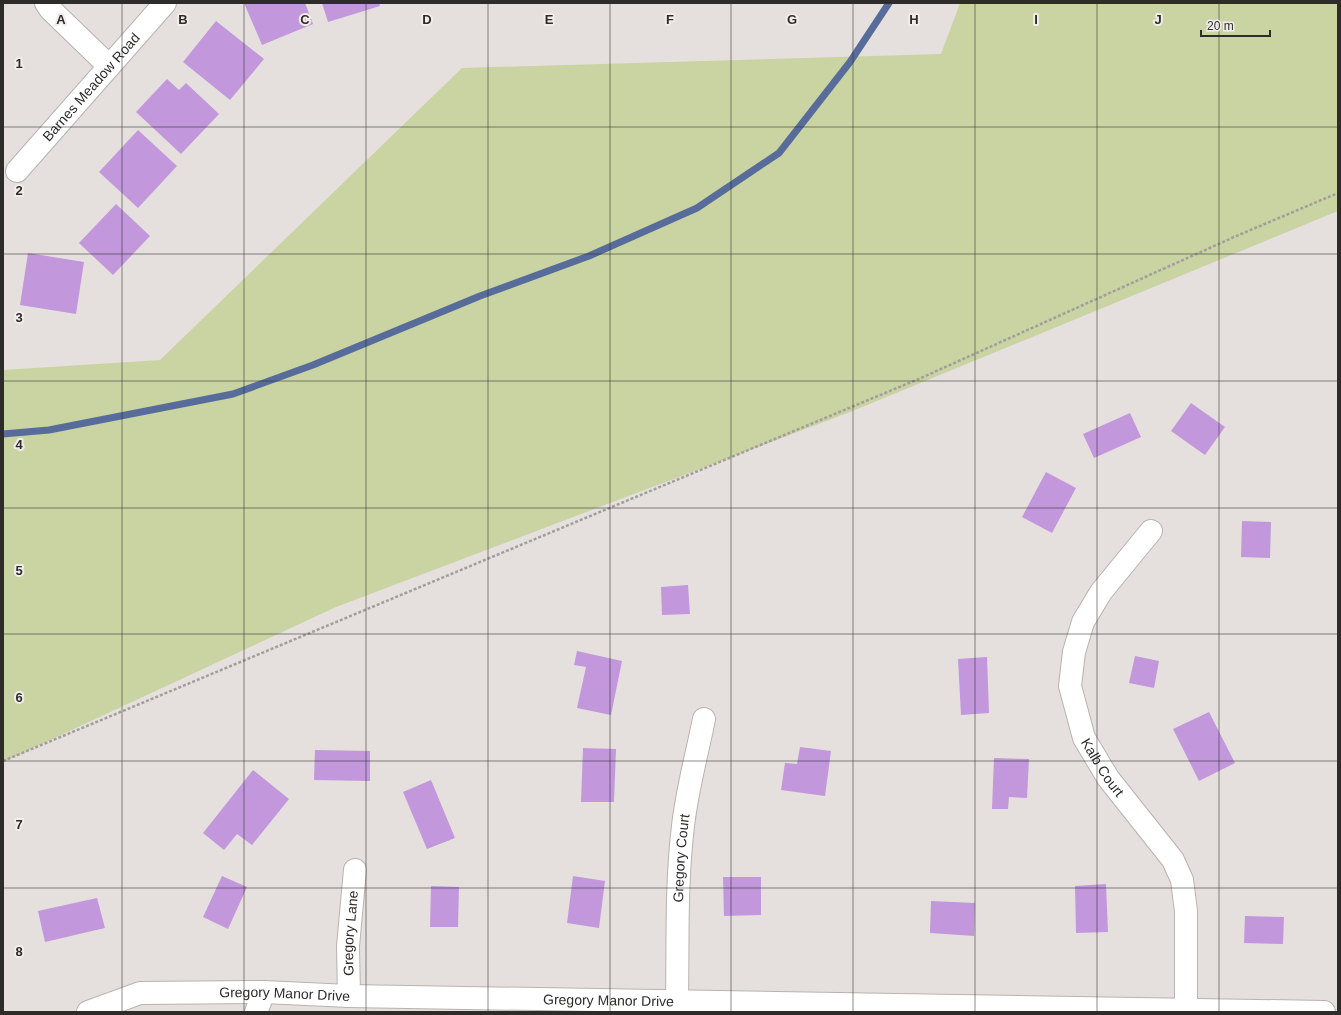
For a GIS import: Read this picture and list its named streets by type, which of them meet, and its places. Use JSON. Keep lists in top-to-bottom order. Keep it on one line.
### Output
{"streets":{"street":["Barnes Meadow Road","Kalb Court","Gregory Court","Gregory Lane","Gregory Manor Drive"]},"crossings":[["Kalb Court","Gregory Manor Drive"],["Gregory Court","Gregory Manor Drive"],["Gregory Lane","Gregory Manor Drive"]],"scale_bar":"20 m","grid":{"columns":["A","B","C","D","E","F","G","H","I","J"],"rows":["1","2","3","4","5","6","7","8"]}}
